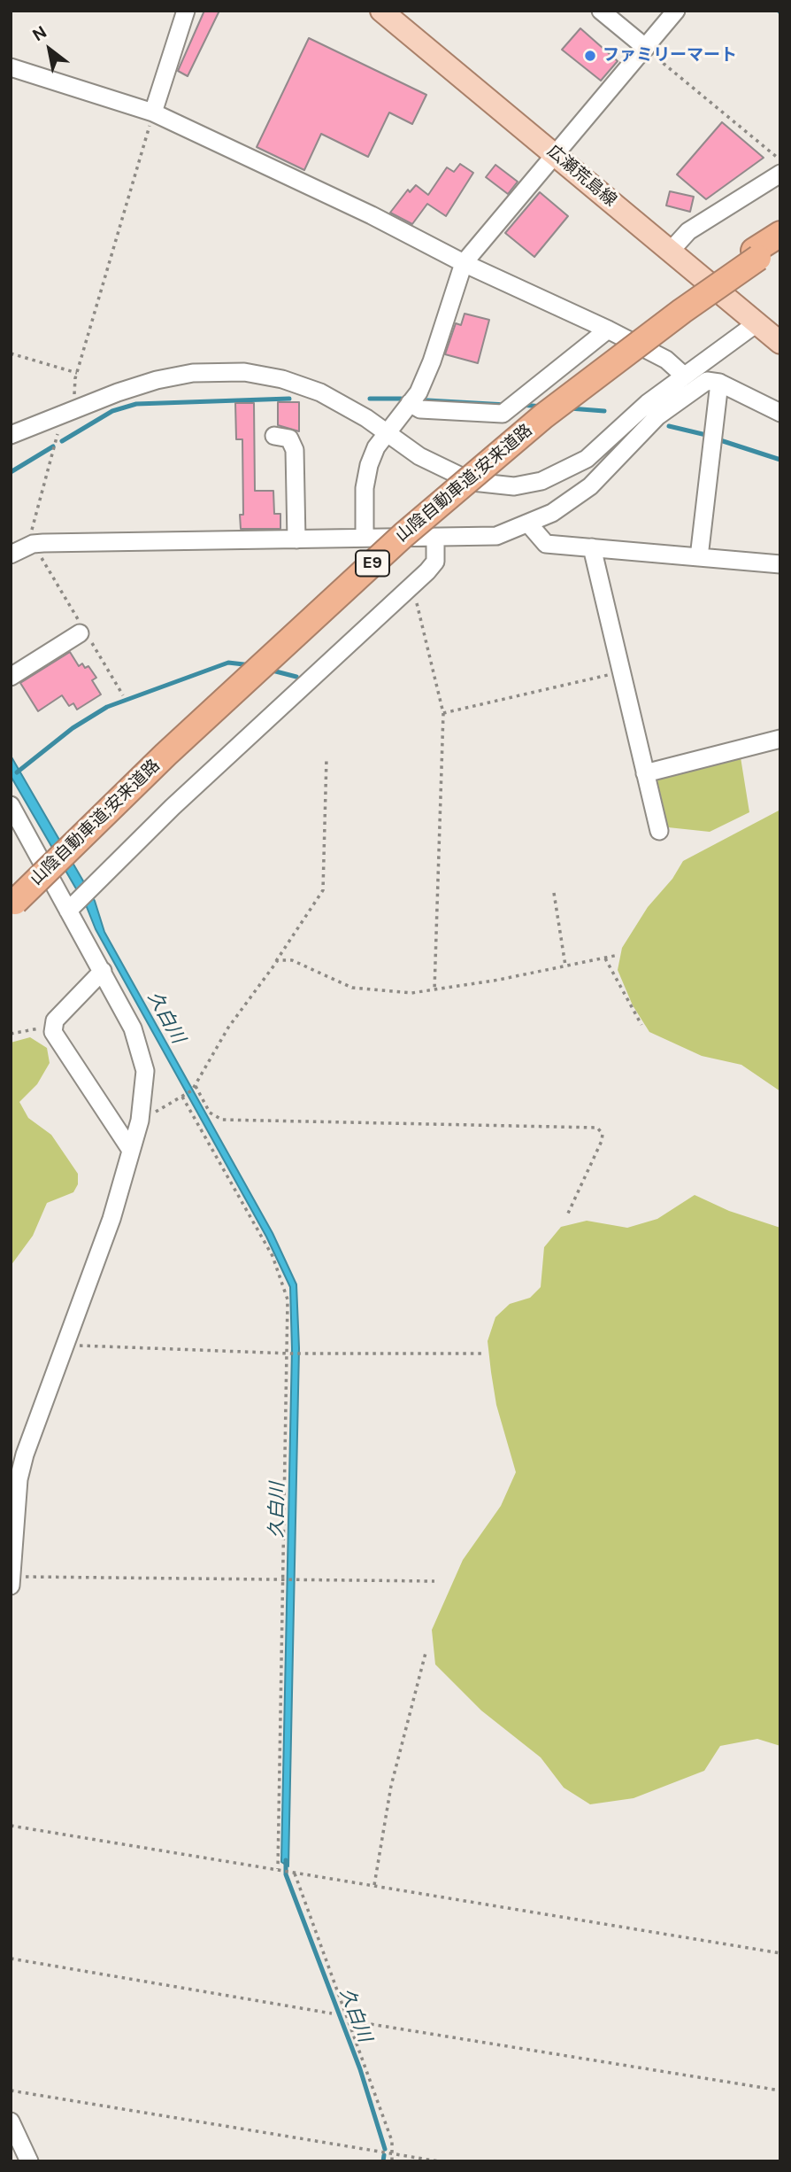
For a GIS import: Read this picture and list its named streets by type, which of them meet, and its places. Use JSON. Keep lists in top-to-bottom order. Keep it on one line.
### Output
{"streets":{"highway":["山陰自動車道;安来道路","E9"],"main road":["広瀬荒島線"]},"water":["久白川"],"places":["ファミリーマート"],"north":"top left"}
